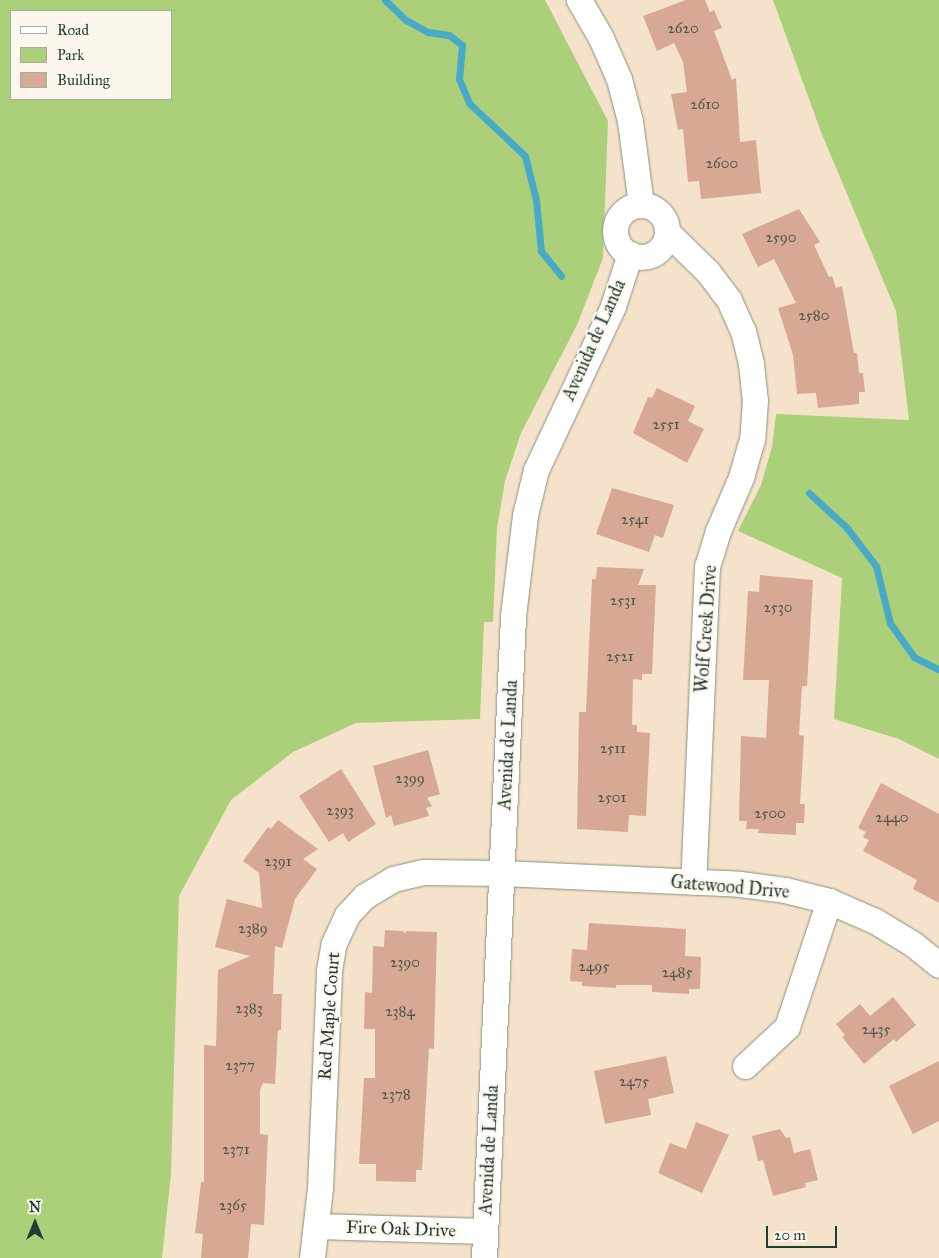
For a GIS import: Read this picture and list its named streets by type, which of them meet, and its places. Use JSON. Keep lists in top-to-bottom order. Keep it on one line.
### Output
{"streets":{"street":["Avenida de Landa","Wolf Creek Drive","Gatewood Drive","Red Maple Court","Fire Oak Drive"]},"crossings":[["Avenida de Landa","Wolf Creek Drive"],["Avenida de Landa","Gatewood Drive"],["Avenida de Landa","Red Maple Court"],["Avenida de Landa","Fire Oak Drive"],["Wolf Creek Drive","Gatewood Drive"],["Gatewood Drive","Red Maple Court"],["Red Maple Court","Fire Oak Drive"]],"house_numbers":["2620","2610","2600","2590","2580","2551","2541","2531","2530","2521","2511","2399","2501","2393","2500","2440","2391","2389","2390","2495","2485","2383","2384","2435","2377","2475","2378","2371","2365"],"legend":["Road","Park","Building"],"scale_bar":"20 m","north":"top"}
